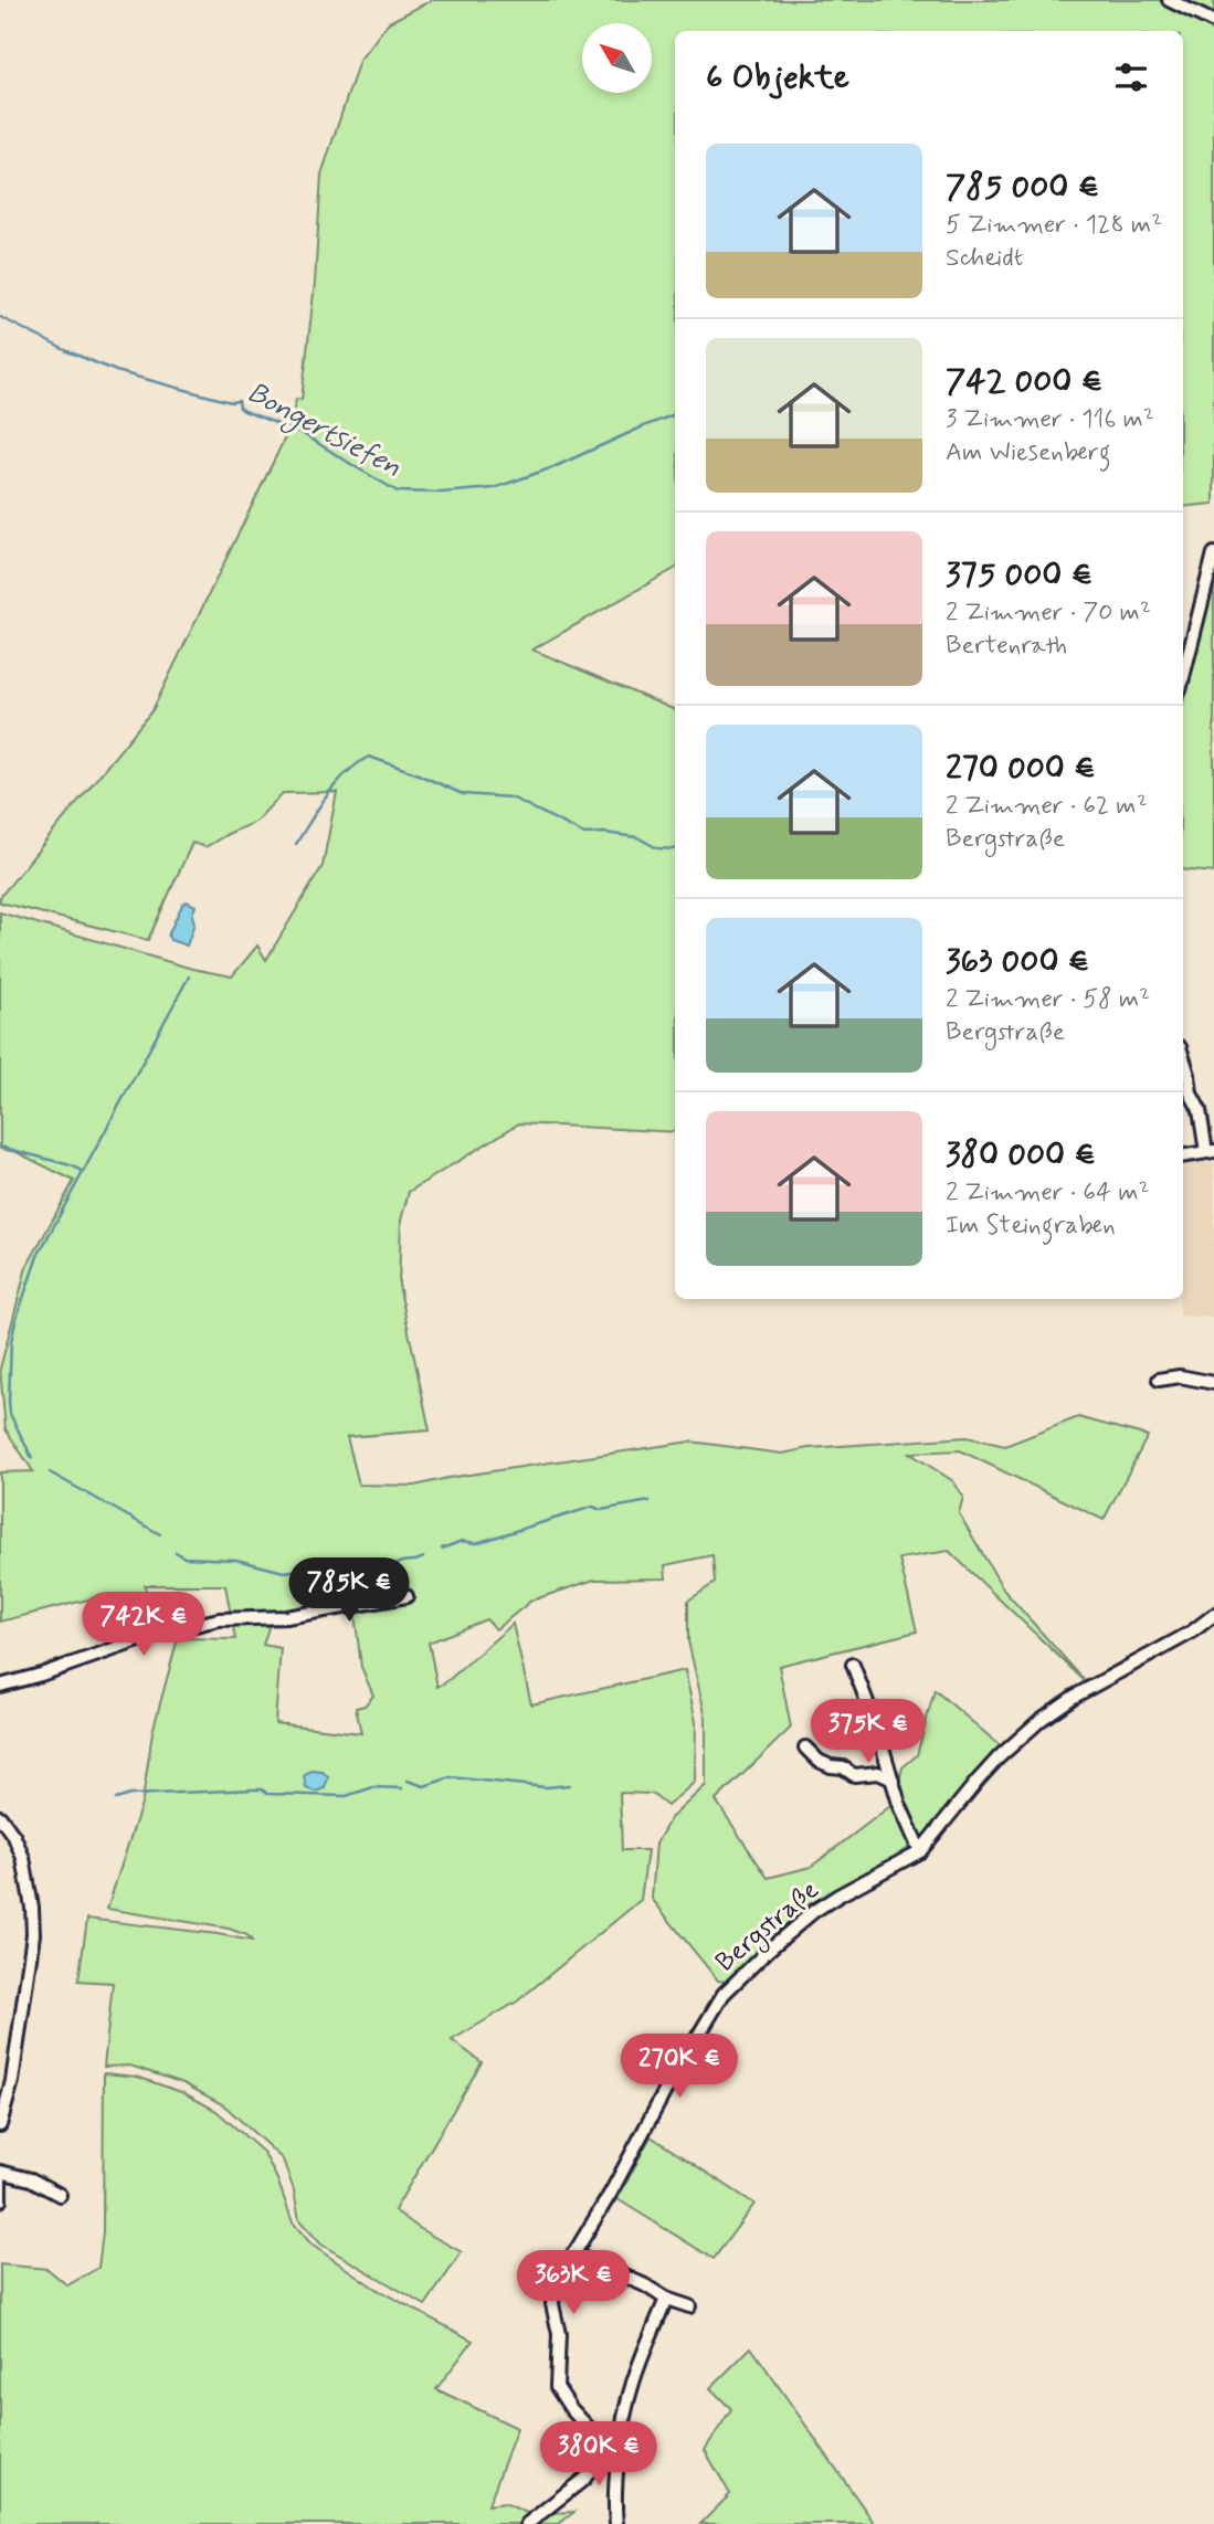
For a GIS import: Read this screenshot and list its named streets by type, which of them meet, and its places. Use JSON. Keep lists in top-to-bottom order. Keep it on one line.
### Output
{"streets":{"street":["Bergstraße"]},"water":["Bongertsiefen"],"north":"top left","page":{"heading":"6 Objekte","list":[{"name":"785 000 €","note":"5 Zimmer · 128 m² · Scheidt"},{"name":"742 000 €","note":"3 Zimmer · 116 m² · Am Wiesenberg"},{"name":"375 000 €","note":"2 Zimmer · 70 m² · Bertenrath"},{"name":"270 000 €","note":"2 Zimmer · 62 m² · Bergstraße"},{"name":"363 000 €","note":"2 Zimmer · 58 m² · Bergstraße"},{"name":"380 000 €","note":"2 Zimmer · 64 m² · Im Steingraben"}],"price":["785K €","742K €","375K €","270K €","363K €","380K €"]}}
